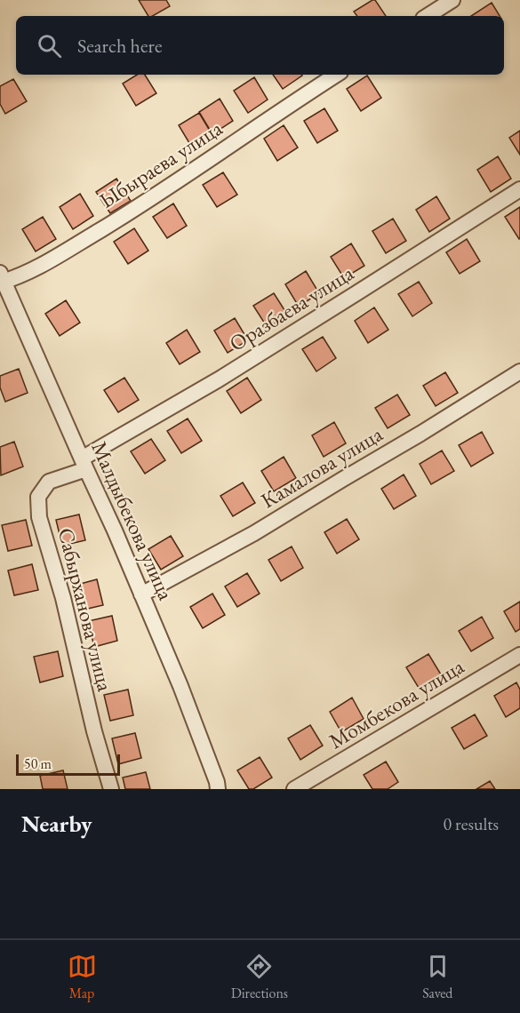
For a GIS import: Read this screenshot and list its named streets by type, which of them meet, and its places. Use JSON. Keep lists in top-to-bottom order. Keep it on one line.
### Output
{"streets":{"street":["Ыбыраева улица","Оразбаева улица","Камалова улица","Малдыбекова улица","Сабырханова улица","Момбекова улица"]},"crossings":[["Ыбыраева улица","Малдыбекова улица"],["Оразбаева улица","Малдыбекова улица"],["Оразбаева улица","Сабырханова улица"],["Камалова улица","Малдыбекова улица"],["Малдыбекова улица","Сабырханова улица"]],"scale_bar":"50 m","page":{"search":"Search here","scale":"50 m","heading":["Nearby","0 results"],"nav":["Map","Directions","Saved"]}}
